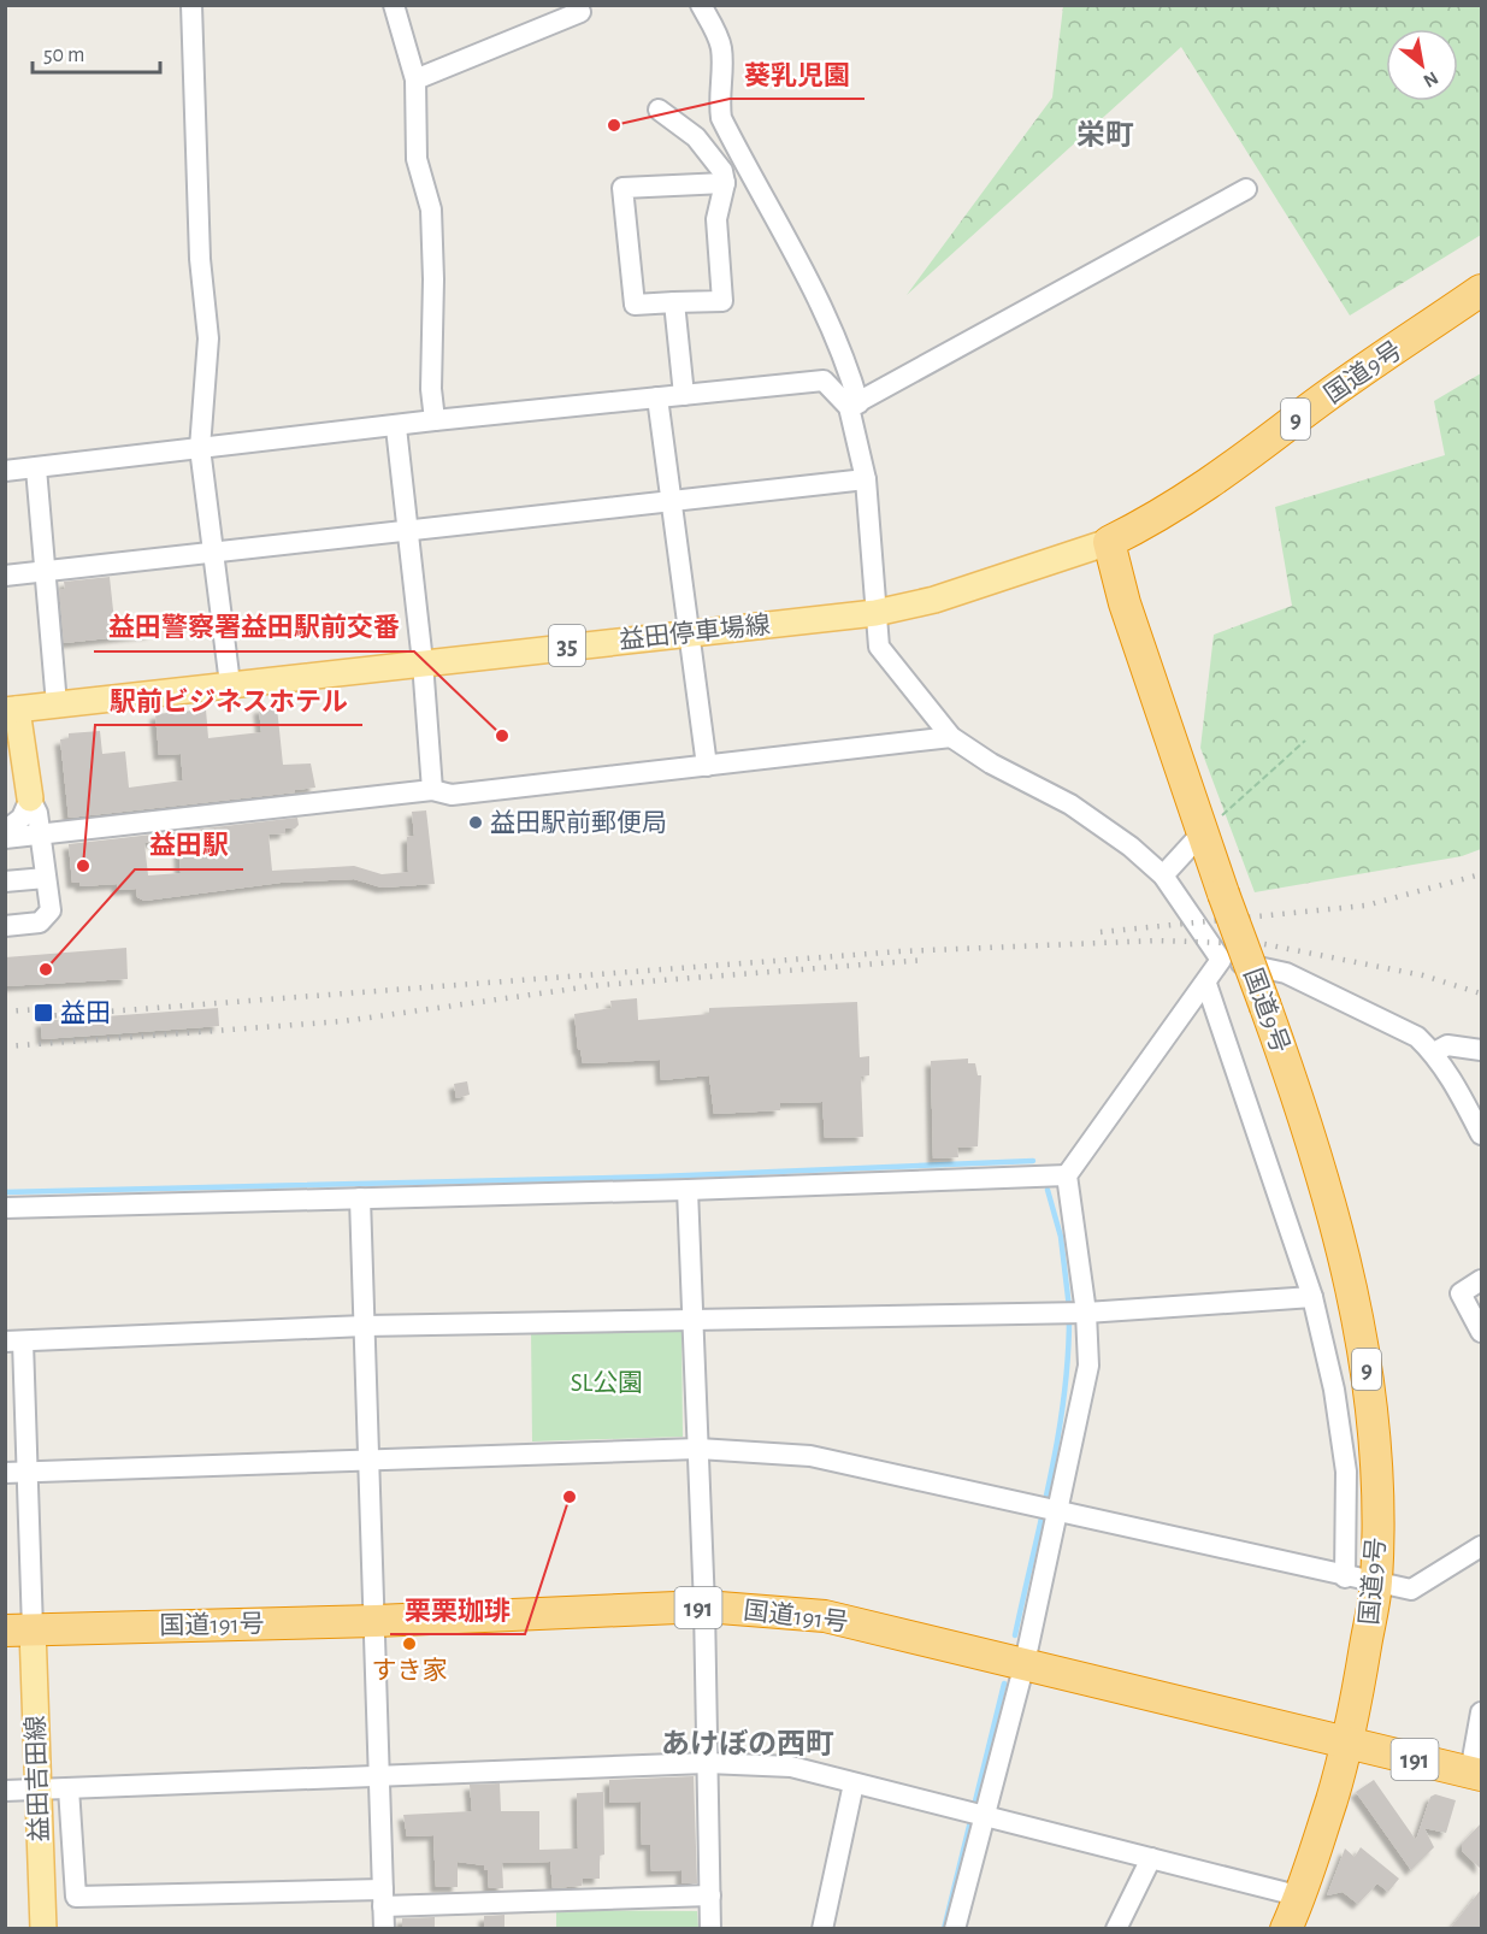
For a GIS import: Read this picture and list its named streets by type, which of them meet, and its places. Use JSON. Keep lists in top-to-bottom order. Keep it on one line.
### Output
{"streets":{"highway":["国道9号","9","191","国道191号"],"main road":["益田停車場線","35","益田吉田線"]},"crossings":[["国道9号","益田停車場線"],["国道9号","国道191号"],["国道191号","益田吉田線"]],"districts":["栄町","あけぼの西町"],"parks":["SL公園"],"places":{"other":["葵乳児園","益田警察署益田駅前交番","益田駅前郵便局","駅前ビジネスホテル","益田駅","栗栗珈琲","すき家"],"transit":["益田"]},"scale_bar":"50 m","north":"bottom right"}
